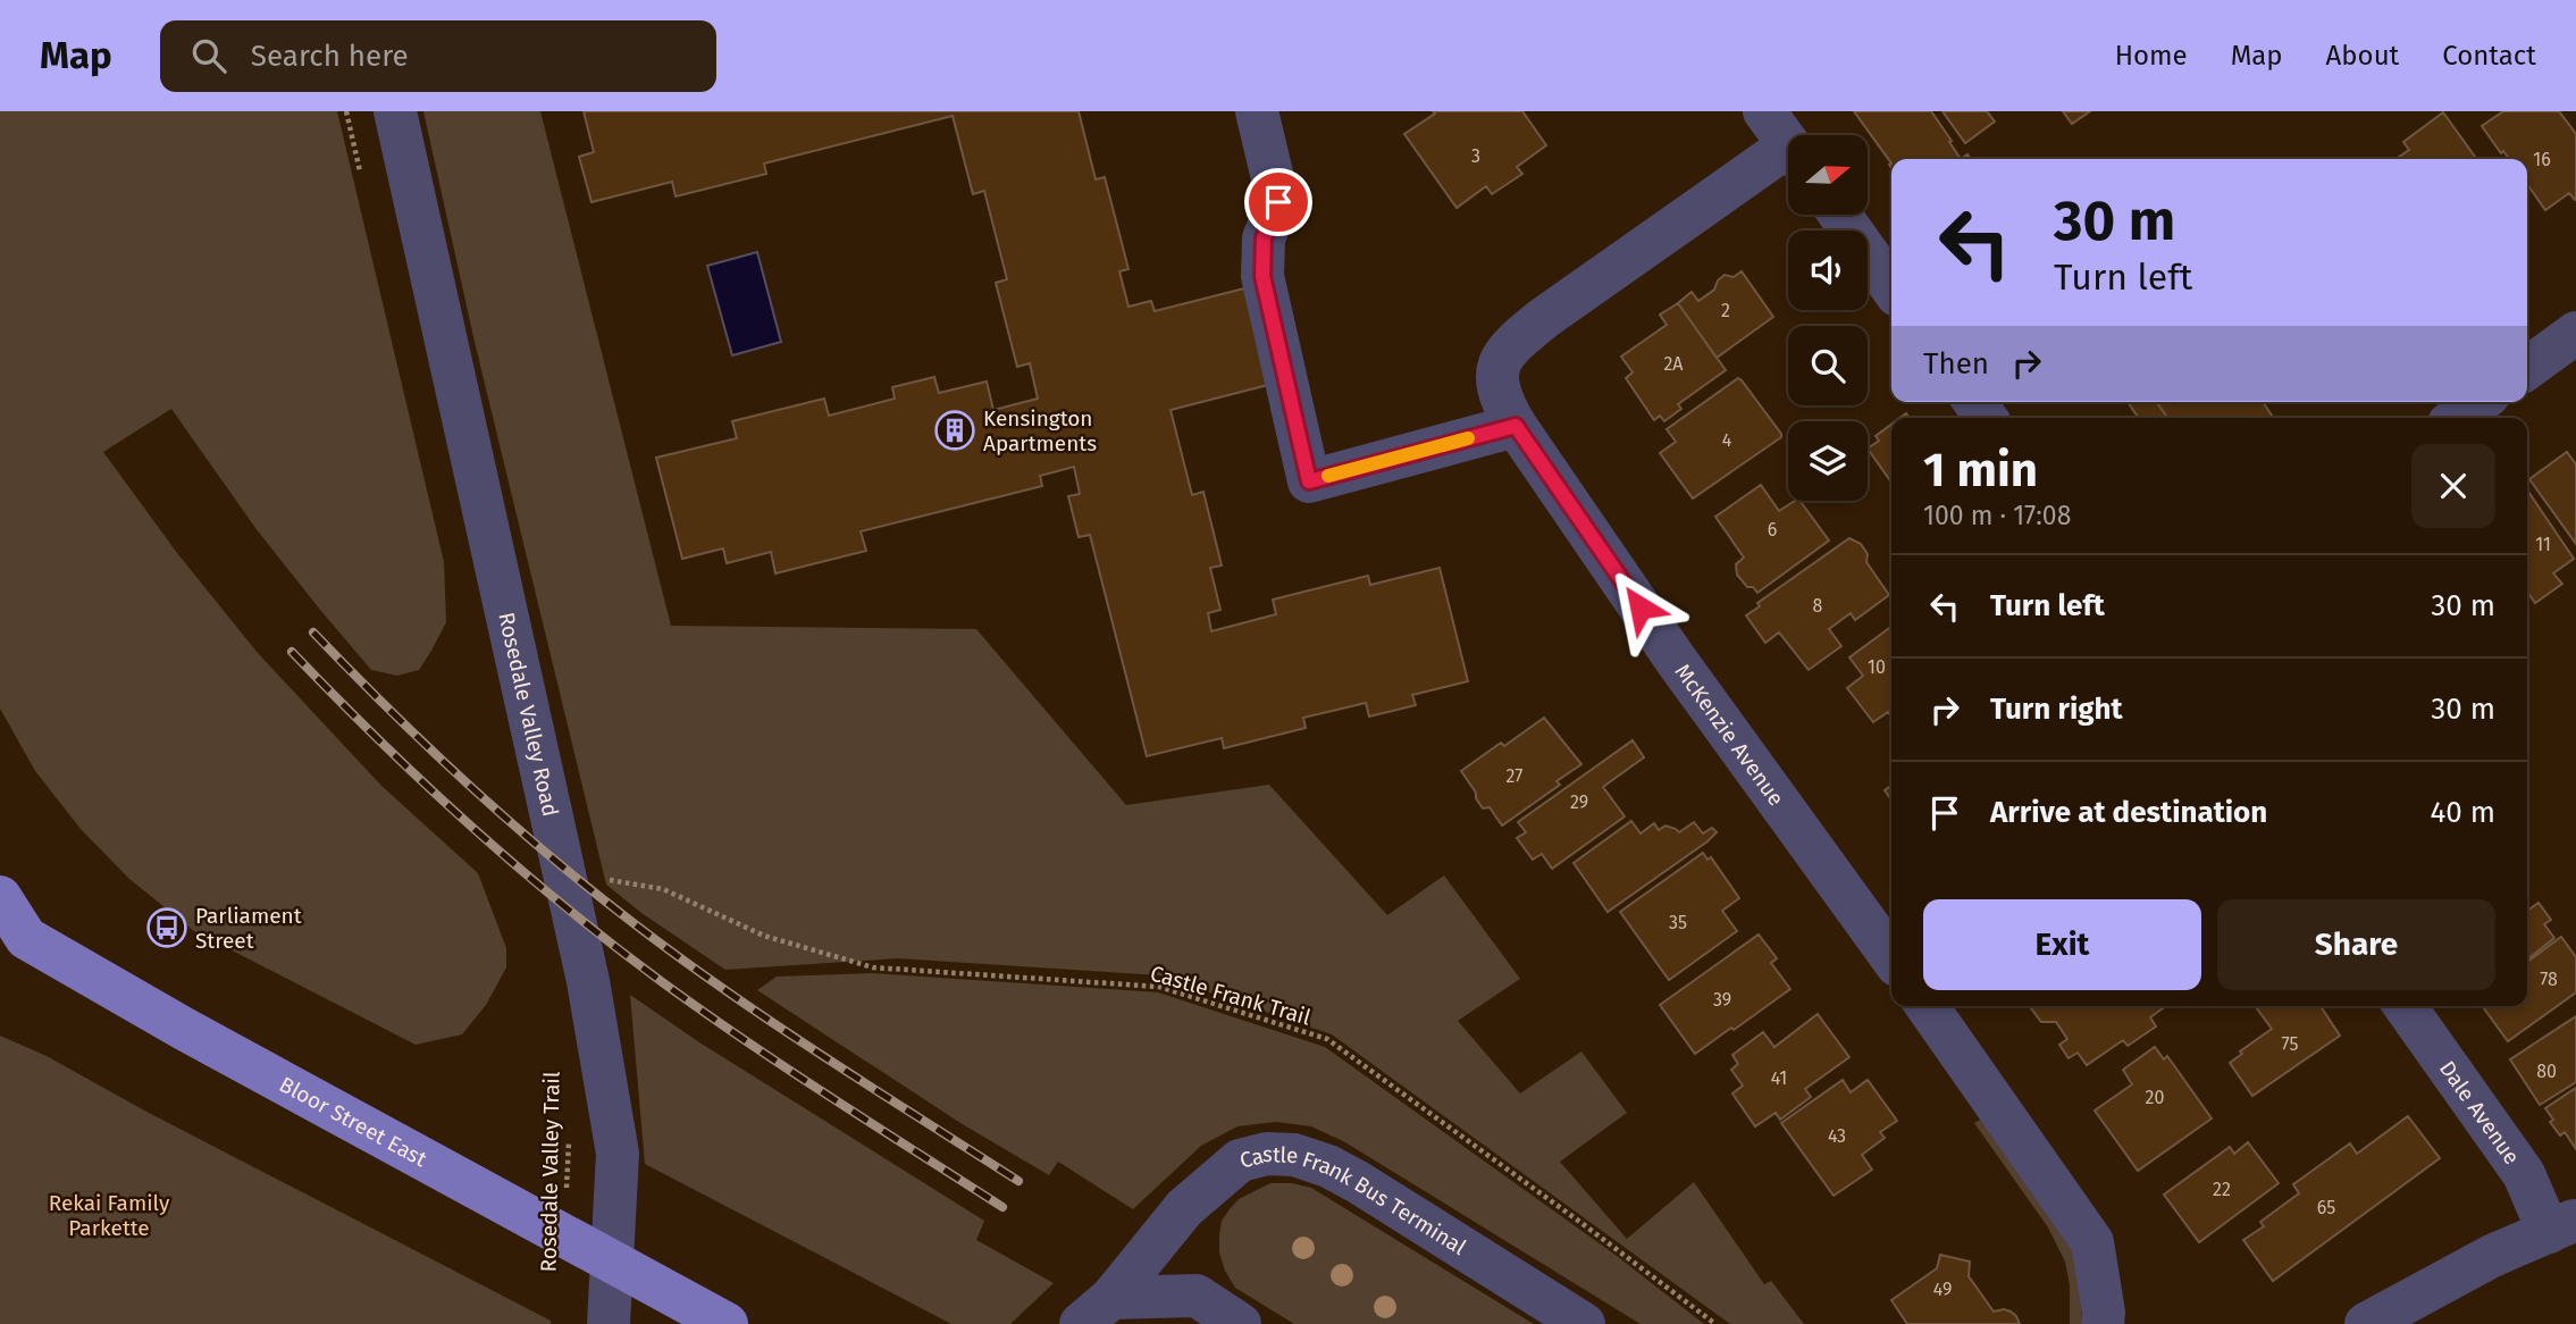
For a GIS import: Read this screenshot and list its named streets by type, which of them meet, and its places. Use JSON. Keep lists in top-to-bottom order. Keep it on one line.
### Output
{"streets":{"main road":["Bloor Street East"],"street":["Rosedale Valley Road","McKenzie Avenue","Dale Avenue","Castle Frank Bus Terminal"],"path":["Castle Frank Trail","Rosedale Valley Trail"]},"crossings":[["Rosedale Valley Road","Castle Frank Trail"]],"parks":["Rekai Family Parkette"],"places":{"building":["Kensington Apartments"],"bus stop":["Parliament Street"]},"house_numbers":["3","16","2","2A","4","6","11","8","10","27","29","35","78","39","75","80","41","20","43","22","65","49"],"north":"right","page":{"header":"Map","search":"Search here","nav":["Home","Map","About","Contact"],"turn":["30 m","Turn left"],"then":"Then","heading":["1 min","100 m · 17:08"],"list":[{"name":"Turn left","value":"30 m"},{"name":"Turn right","value":"30 m"},{"name":"Arrive at destination","value":"40 m"}],"buttons":["Exit","Share"]}}
